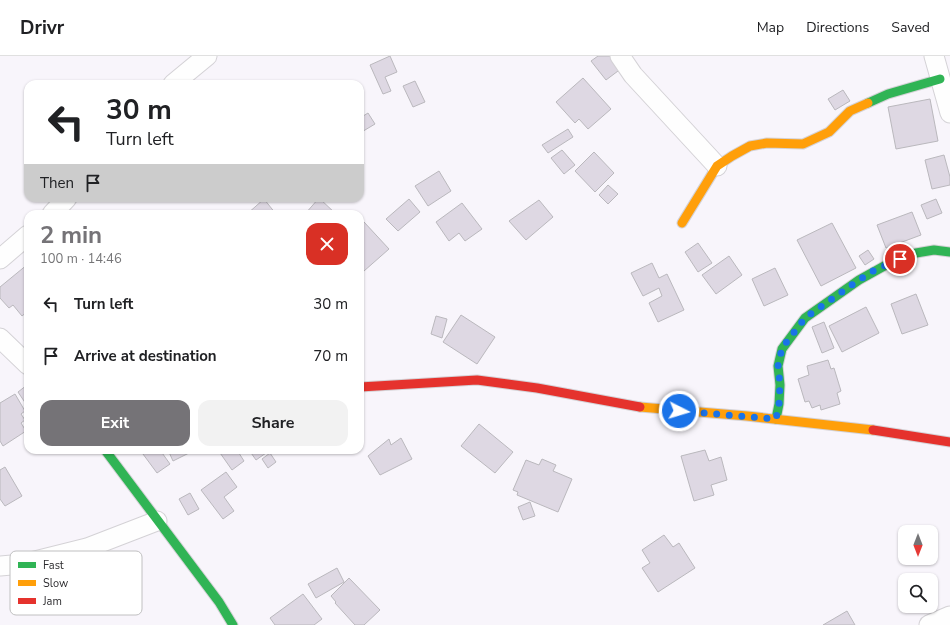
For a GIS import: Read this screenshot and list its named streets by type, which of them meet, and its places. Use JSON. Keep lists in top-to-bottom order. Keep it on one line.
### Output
{"legend":["Fast","Slow","Jam"],"north":"bottom","page":{"header":"Drivr","nav":["Map","Directions","Saved"],"turn":["30 m","Turn left"],"then":"Then","heading":["2 min","100 m · 14:46"],"list":[{"name":"Turn left","value":"30 m"},{"name":"Arrive at destination","value":"70 m"}],"buttons":["Exit","Share"]}}
